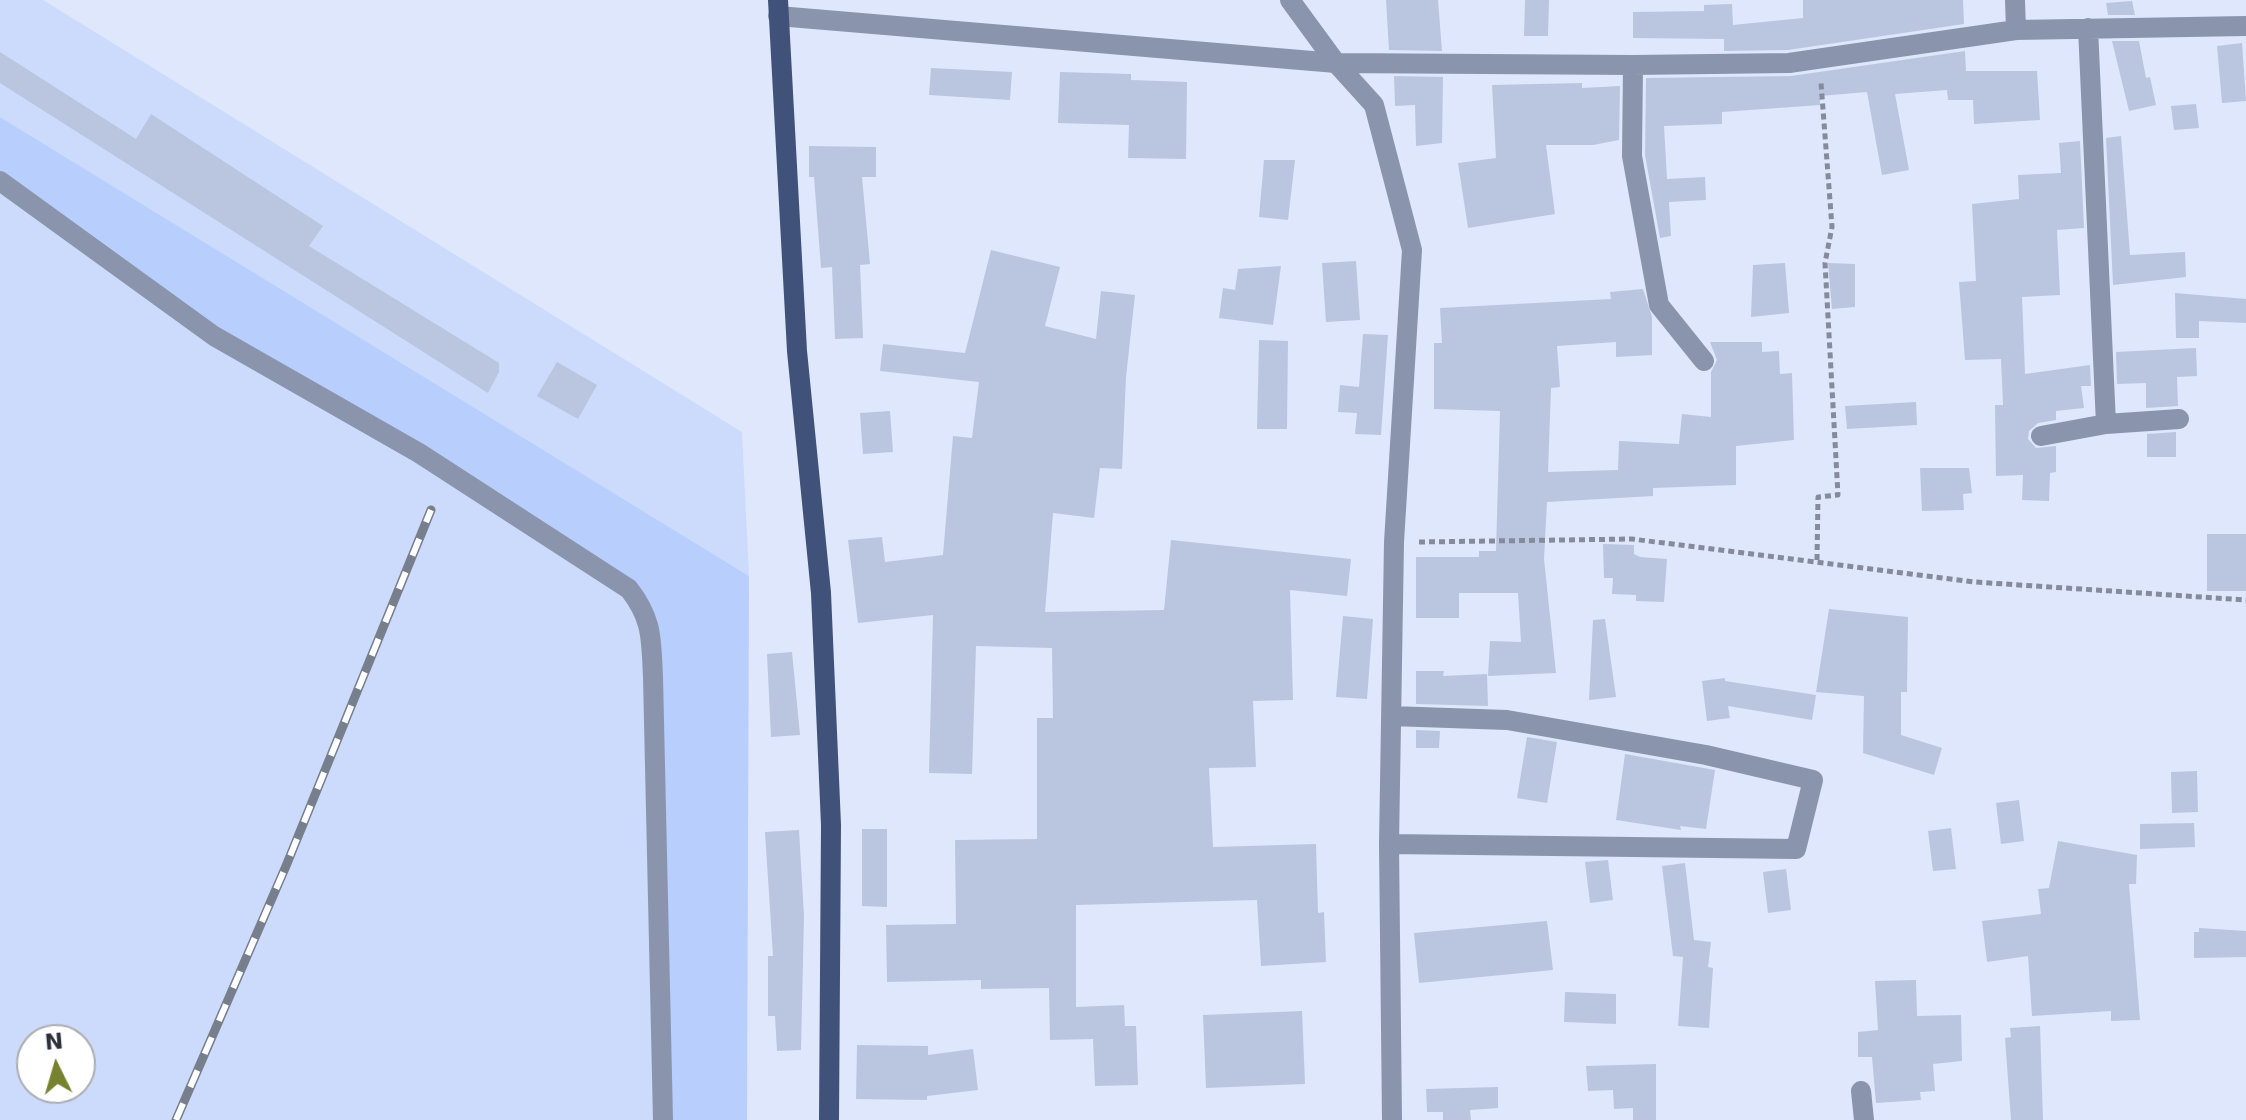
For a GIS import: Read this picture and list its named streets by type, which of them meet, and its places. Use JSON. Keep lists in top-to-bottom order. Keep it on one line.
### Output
{"north":"top"}
